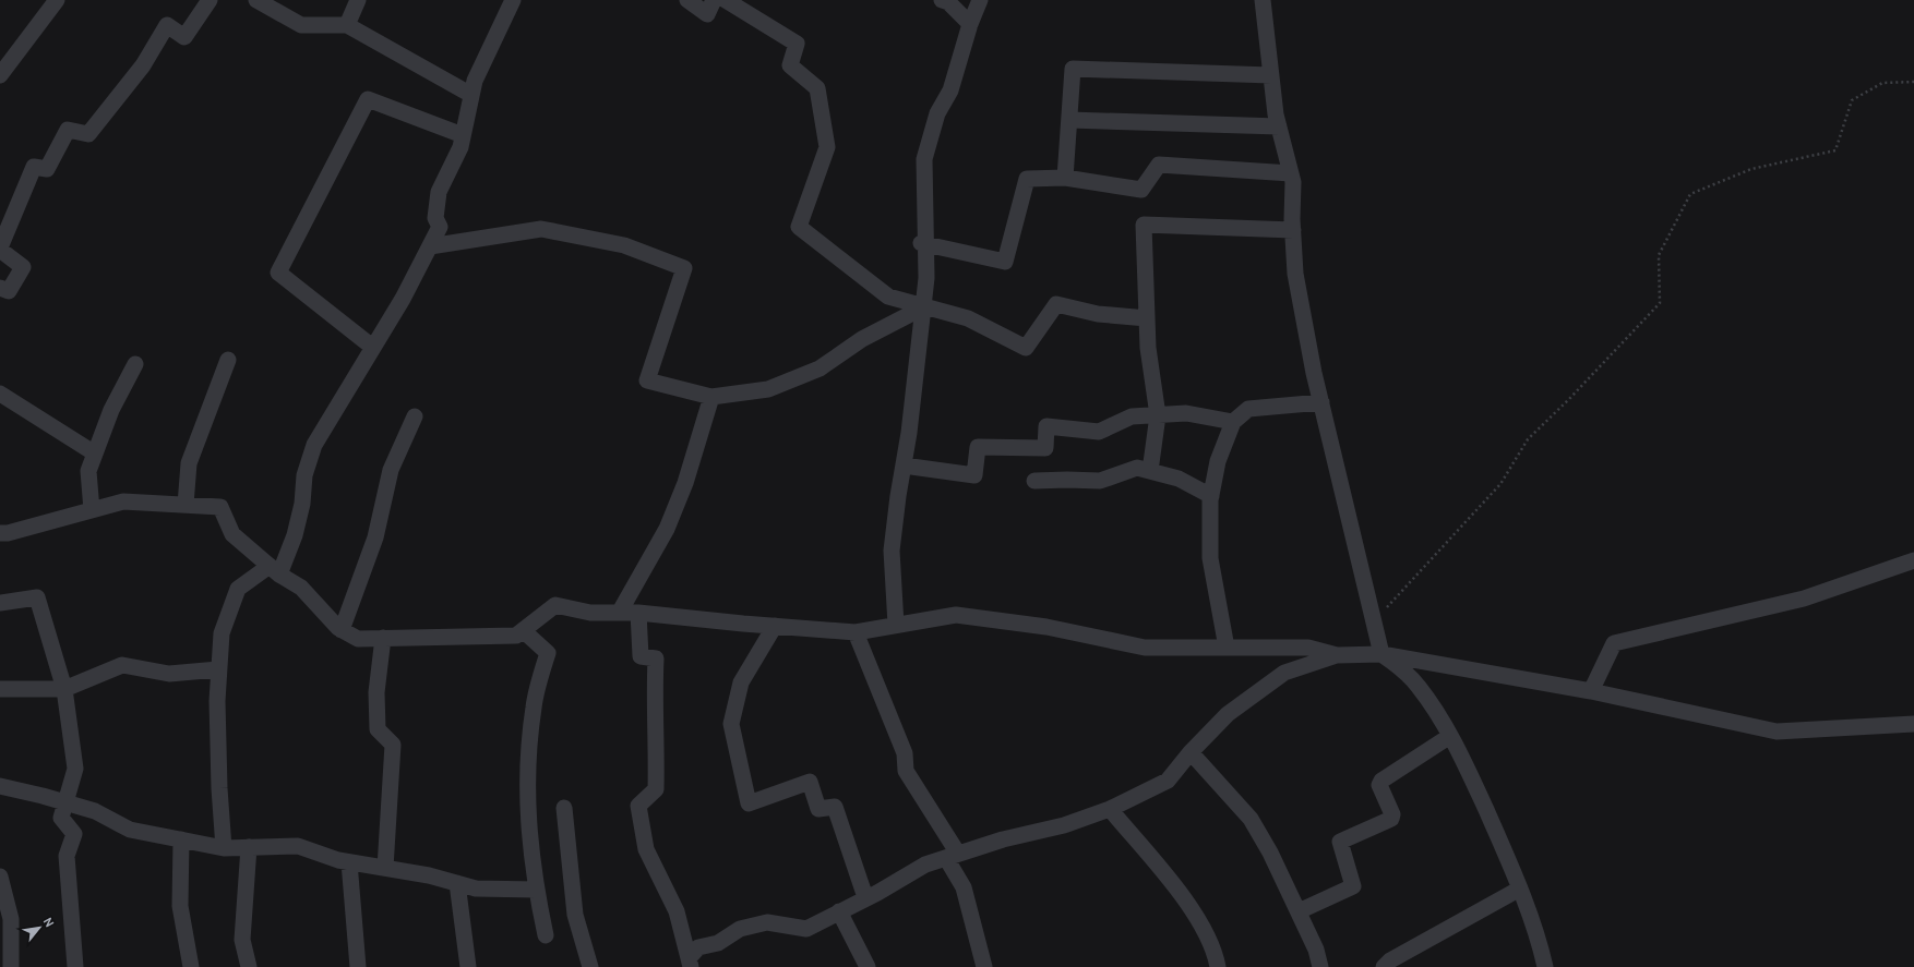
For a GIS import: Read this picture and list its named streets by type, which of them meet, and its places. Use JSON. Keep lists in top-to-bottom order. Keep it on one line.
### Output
{"north":"top right"}
